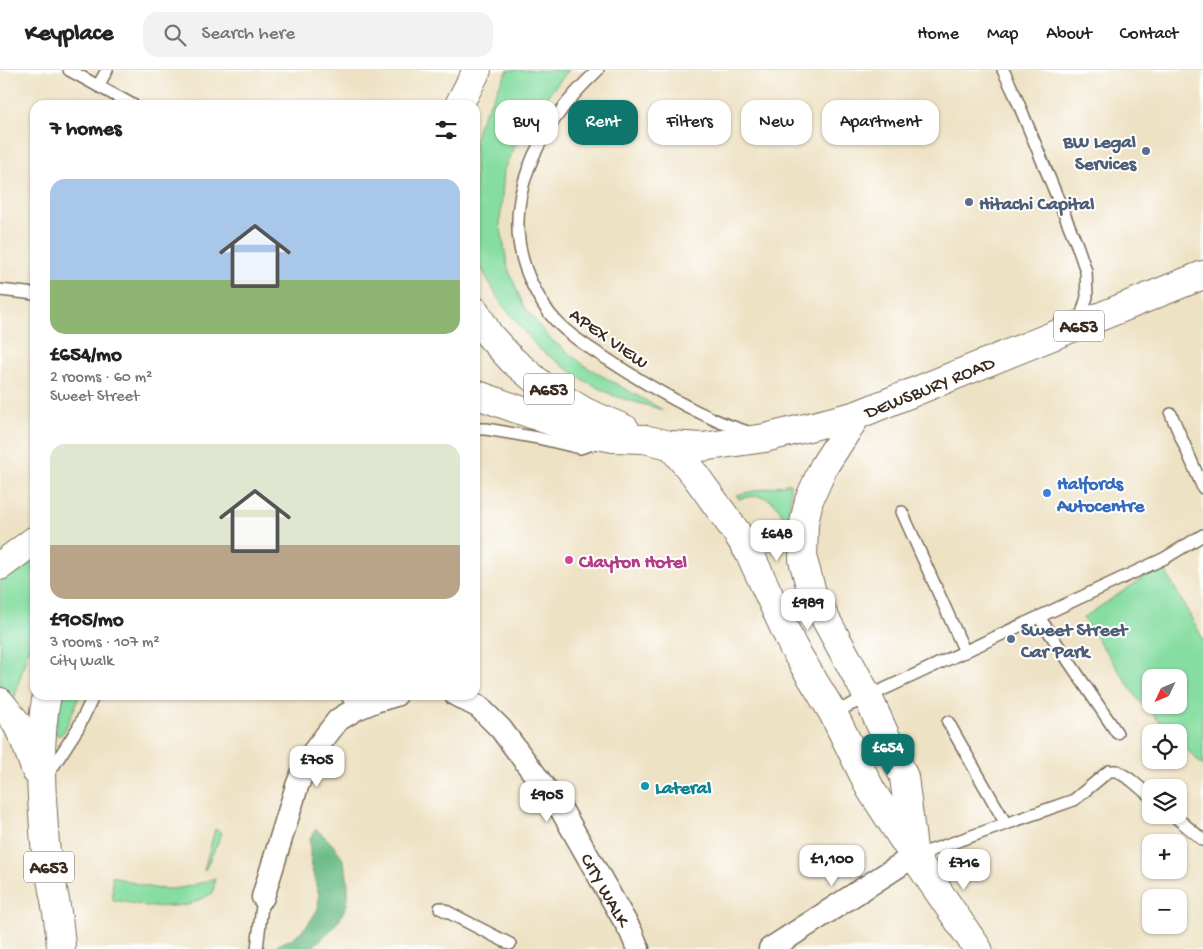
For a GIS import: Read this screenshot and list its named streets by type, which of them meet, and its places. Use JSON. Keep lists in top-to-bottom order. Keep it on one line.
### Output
{"streets":{"main road":["A653","DEWSBURY ROAD"],"street":["CITY WALK"],"lane":["APEX VIEW"]},"crossings":[["A653","DEWSBURY ROAD"],["APEX VIEW","DEWSBURY ROAD"]],"places":["BW Legal Services","Hitachi Capital","Halfords Autocentre","Clayton Hotel","Sweet Street Car Park","Lateral"],"north":"bottom left","page":{"header":"Keyplace","search":"Search here","nav":["Home","Map","About","Contact"],"chip":["Buy","Rent","Filters","New","Apartment"],"heading":"7 homes","list":[{"name":"£654/mo","note":"2 rooms · 60 m² · Sweet Street"},{"name":"£905/mo","note":"3 rooms · 107 m² · City Walk"}],"price":["£648","£989","£654","£705","£905","£1,100","£716"],"map_buttons":["+","−"]}}
